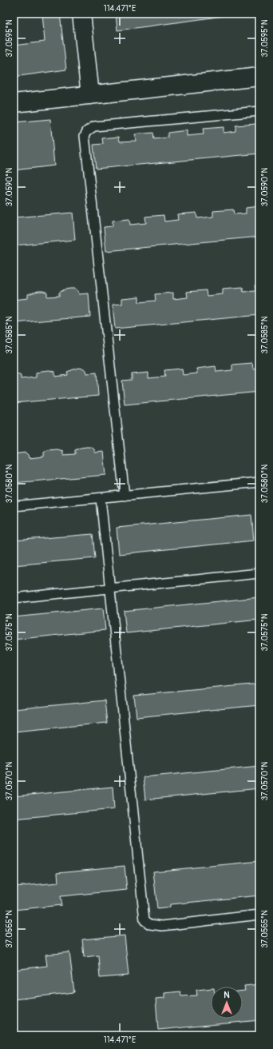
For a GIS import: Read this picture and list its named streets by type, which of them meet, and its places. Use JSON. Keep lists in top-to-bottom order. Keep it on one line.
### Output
{"north":"top","coordinates":["114.471°E","37.0595°N","37.0590°N","37.0585°N","37.0580°N","37.0575°N","37.0570°N","37.0565°N"]}
